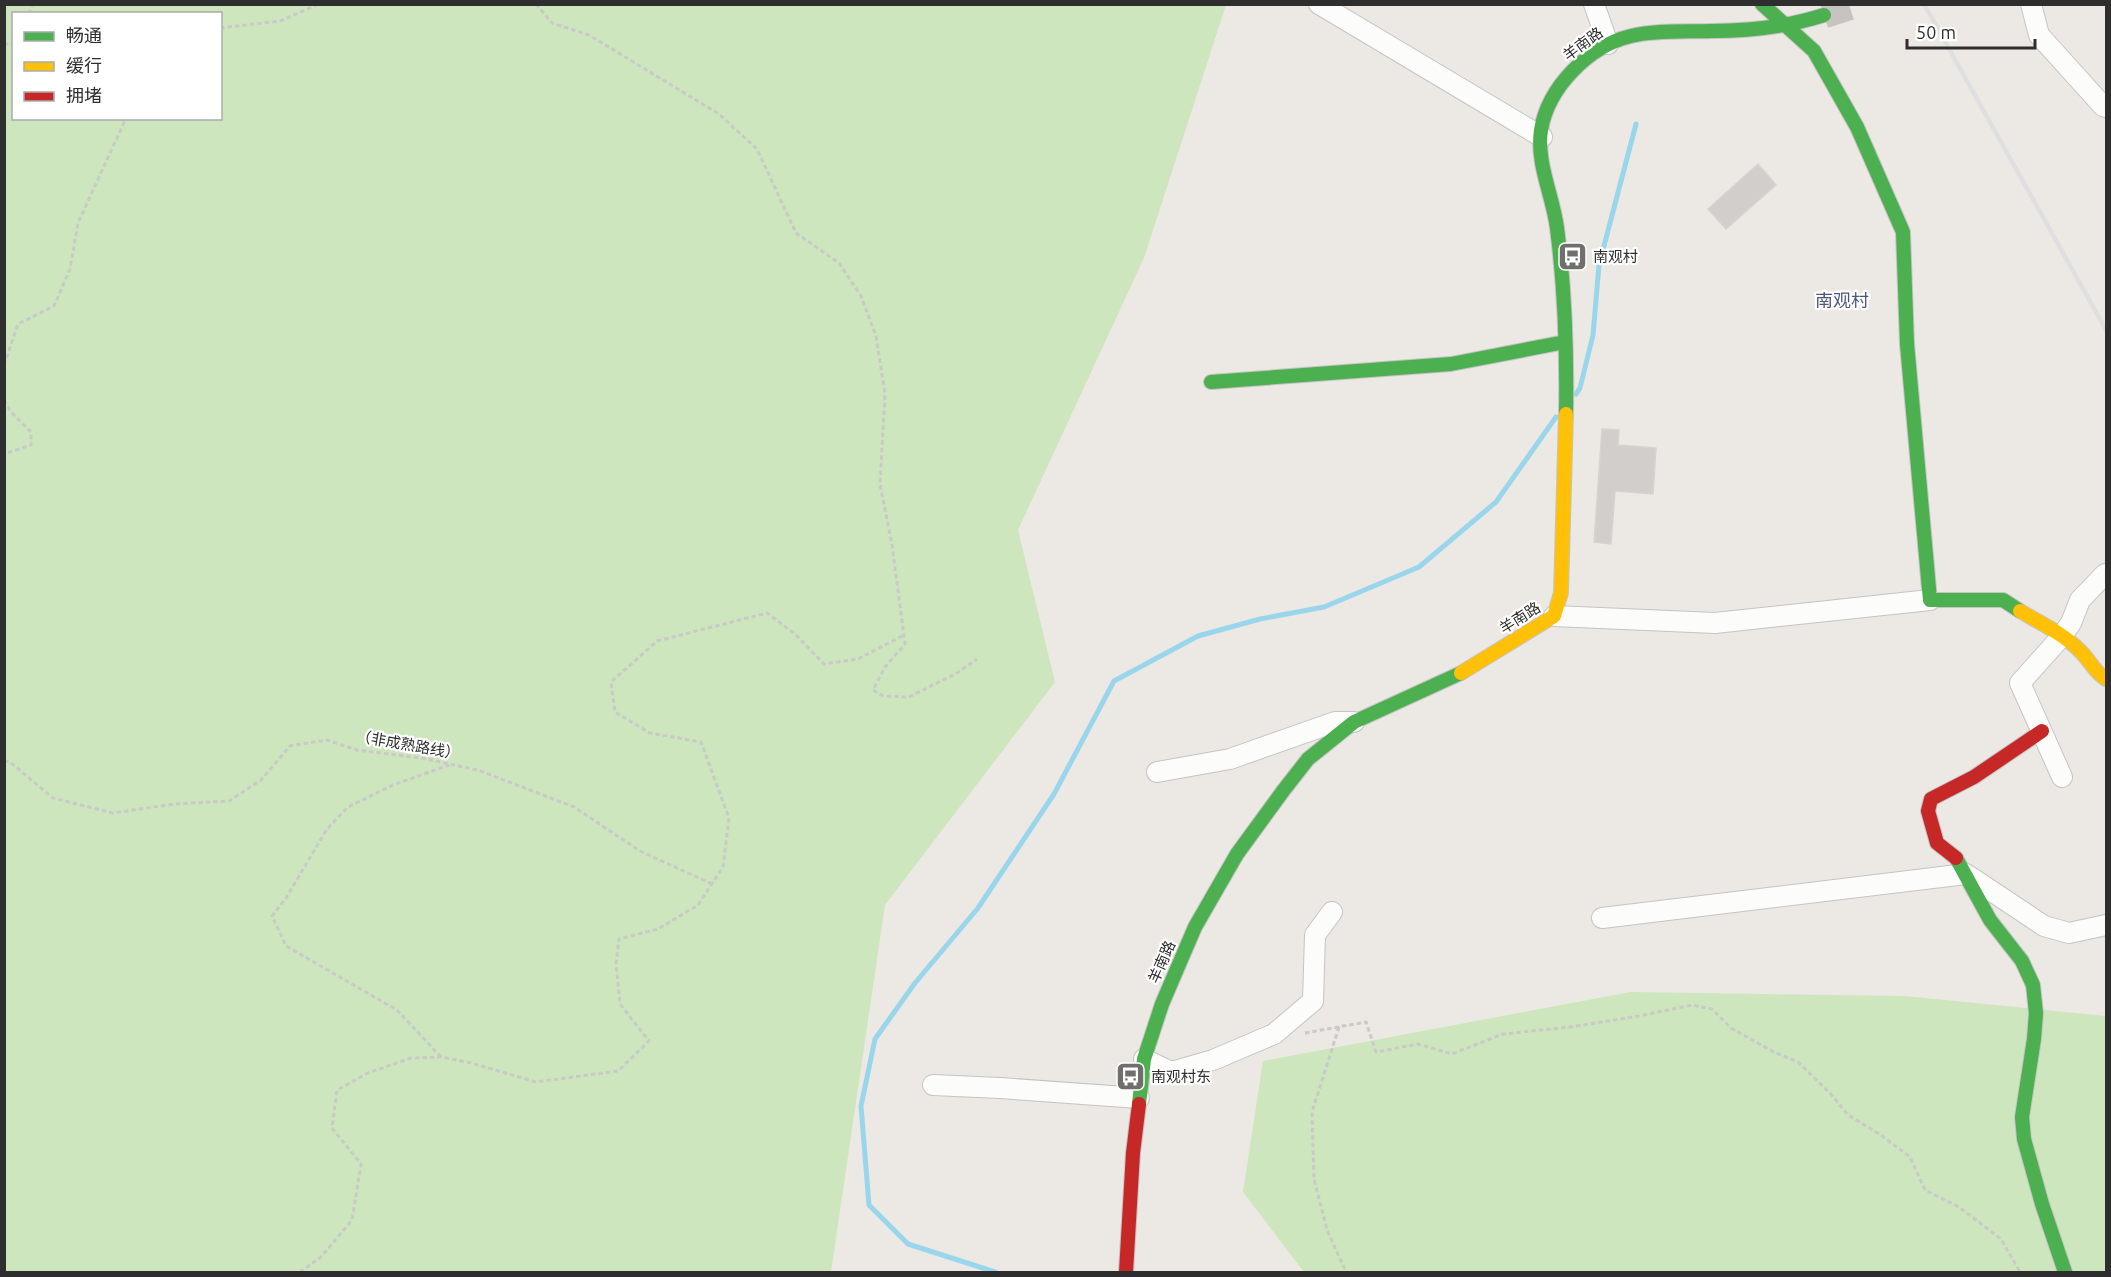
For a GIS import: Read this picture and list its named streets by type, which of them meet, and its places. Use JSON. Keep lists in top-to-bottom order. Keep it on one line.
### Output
{"streets":{"street":["羊南路"],"path":["（非成熟路线）"]},"districts":["南观村"],"places":{"bus stop":["南观村","南观村东"]},"legend":["畅通","缓行","拥堵"],"scale_bar":"50 m"}
